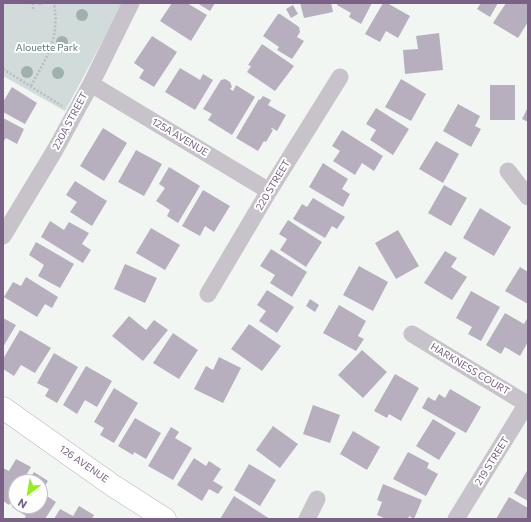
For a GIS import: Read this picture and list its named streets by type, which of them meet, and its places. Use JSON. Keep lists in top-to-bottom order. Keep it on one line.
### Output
{"streets":{"street":["220A STREET","125A AVENUE","220 STREET","HARKNESS COURT","219 STREET","126 AVENUE"]},"crossings":[["220A STREET","125A AVENUE"],["125A AVENUE","220 STREET"],["HARKNESS COURT","219 STREET"]],"parks":["Alouette Park"],"north":"bottom left"}
